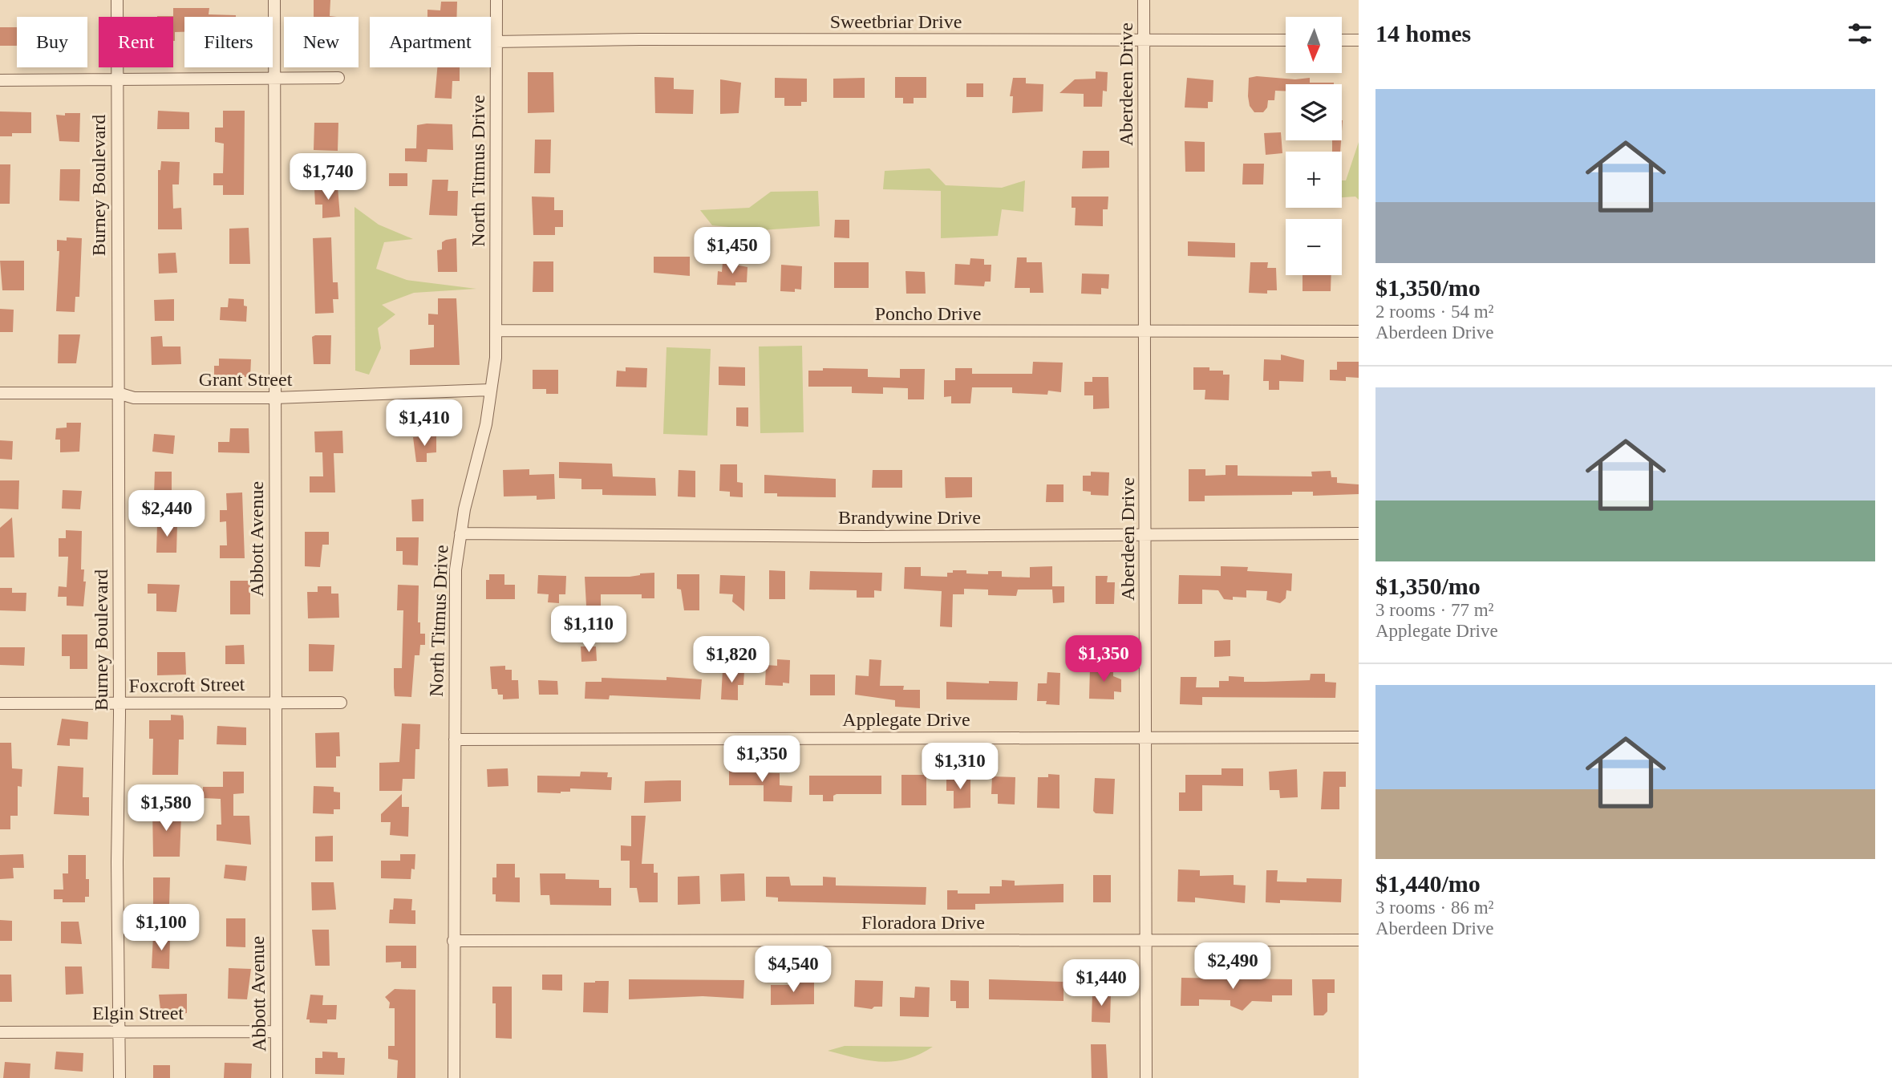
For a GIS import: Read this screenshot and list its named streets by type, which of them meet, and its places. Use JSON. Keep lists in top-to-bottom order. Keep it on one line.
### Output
{"streets":{"street":["Sweetbriar Drive","Aberdeen Drive","North Titmus Drive","Burney Boulevard","Poncho Drive","Grant Street","Brandywine Drive","Abbott Avenue","Foxcroft Street","Applegate Drive","Floradora Drive","Elgin Street"]},"crossings":[["Sweetbriar Drive","Aberdeen Drive"],["Sweetbriar Drive","North Titmus Drive"],["Aberdeen Drive","Poncho Drive"],["Aberdeen Drive","Brandywine Drive"],["Aberdeen Drive","Applegate Drive"],["Aberdeen Drive","Floradora Drive"],["North Titmus Drive","Poncho Drive"],["North Titmus Drive","Grant Street"],["North Titmus Drive","Brandywine Drive"],["North Titmus Drive","Applegate Drive"],["North Titmus Drive","Floradora Drive"],["Burney Boulevard","Grant Street"],["Burney Boulevard","Foxcroft Street"],["Burney Boulevard","Elgin Street"],["Grant Street","Abbott Avenue"],["Abbott Avenue","Foxcroft Street"],["Abbott Avenue","Elgin Street"]],"north":"bottom","page":{"heading":"14 homes","map_buttons":["+","−"],"chip":["Buy","Rent","Filters","New","Apartment"],"list":[{"name":"$1,350/mo","note":"2 rooms · 54 m² · Aberdeen Drive"},{"name":"$1,350/mo","note":"3 rooms · 77 m² · Applegate Drive"},{"name":"$1,440/mo","note":"3 rooms · 86 m² · Aberdeen Drive"}],"price":["$1,740","$1,450","$1,410","$2,440","$1,110","$1,350","$1,820","$1,350","$1,310","$1,580","$1,100","$2,490","$4,540","$1,440"]}}
